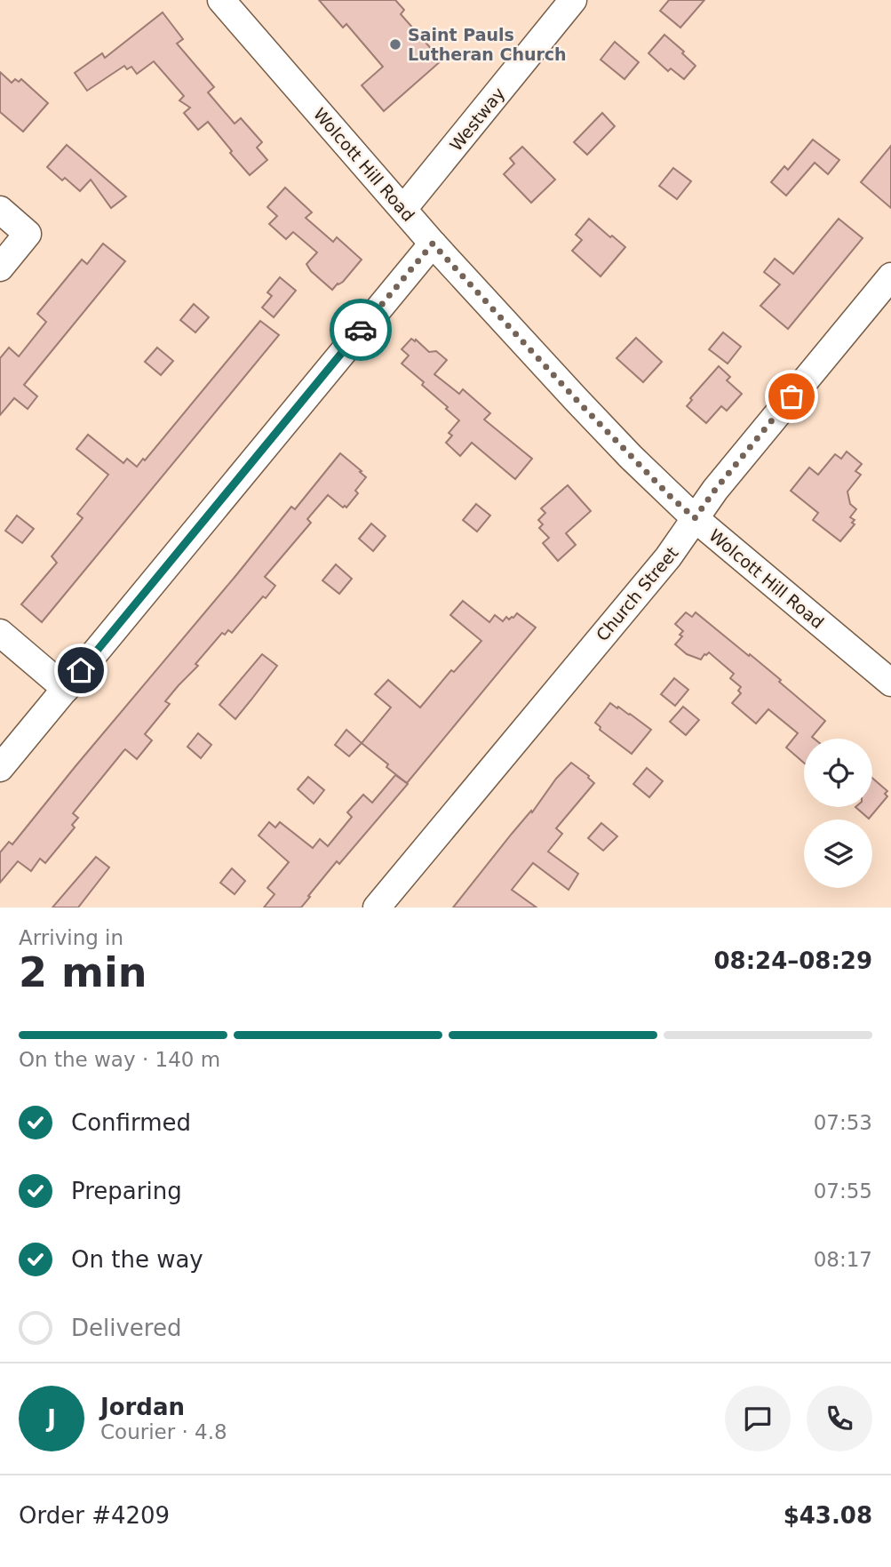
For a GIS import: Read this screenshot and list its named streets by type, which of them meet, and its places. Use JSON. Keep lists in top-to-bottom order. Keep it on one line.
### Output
{"streets":{"street":["Westway","Wolcott Hill Road","Church Street"]},"crossings":[["Westway","Wolcott Hill Road"],["Wolcott Hill Road","Church Street"]],"places":["Saint Pauls Lutheran Church"],"page":{"heading":["2 min","Arriving in","08:24–08:29"],"panel":["Jordan","Courier · 4.8","Order #4209","$43.08"],"bar":"On the way · 140 m","list":[["Confirmed","07:53"],["Preparing","07:55"],["On the way","08:17"],"Delivered"],"round":"J"}}
